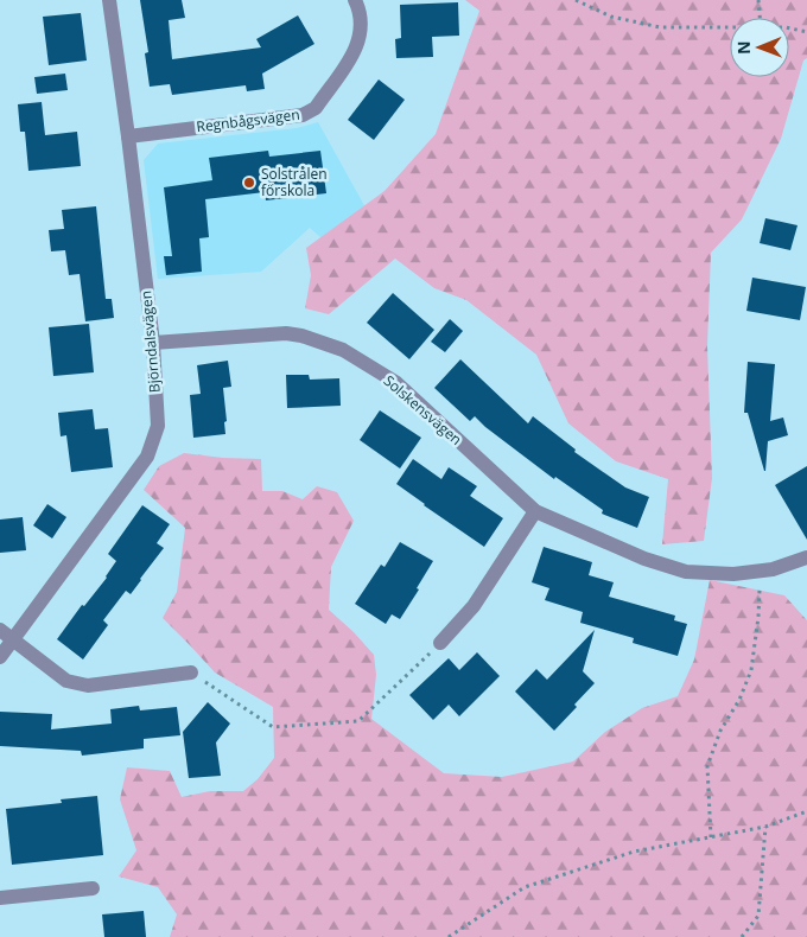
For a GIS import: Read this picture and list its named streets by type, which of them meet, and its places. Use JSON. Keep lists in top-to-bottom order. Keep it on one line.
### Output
{"streets":{"street":["Regnbågsvägen","Björndalsvägen","Solskensvägen"]},"crossings":[["Regnbågsvägen","Björndalsvägen"],["Björndalsvägen","Solskensvägen"]],"places":["Solstrålen förskola"],"north":"left"}
